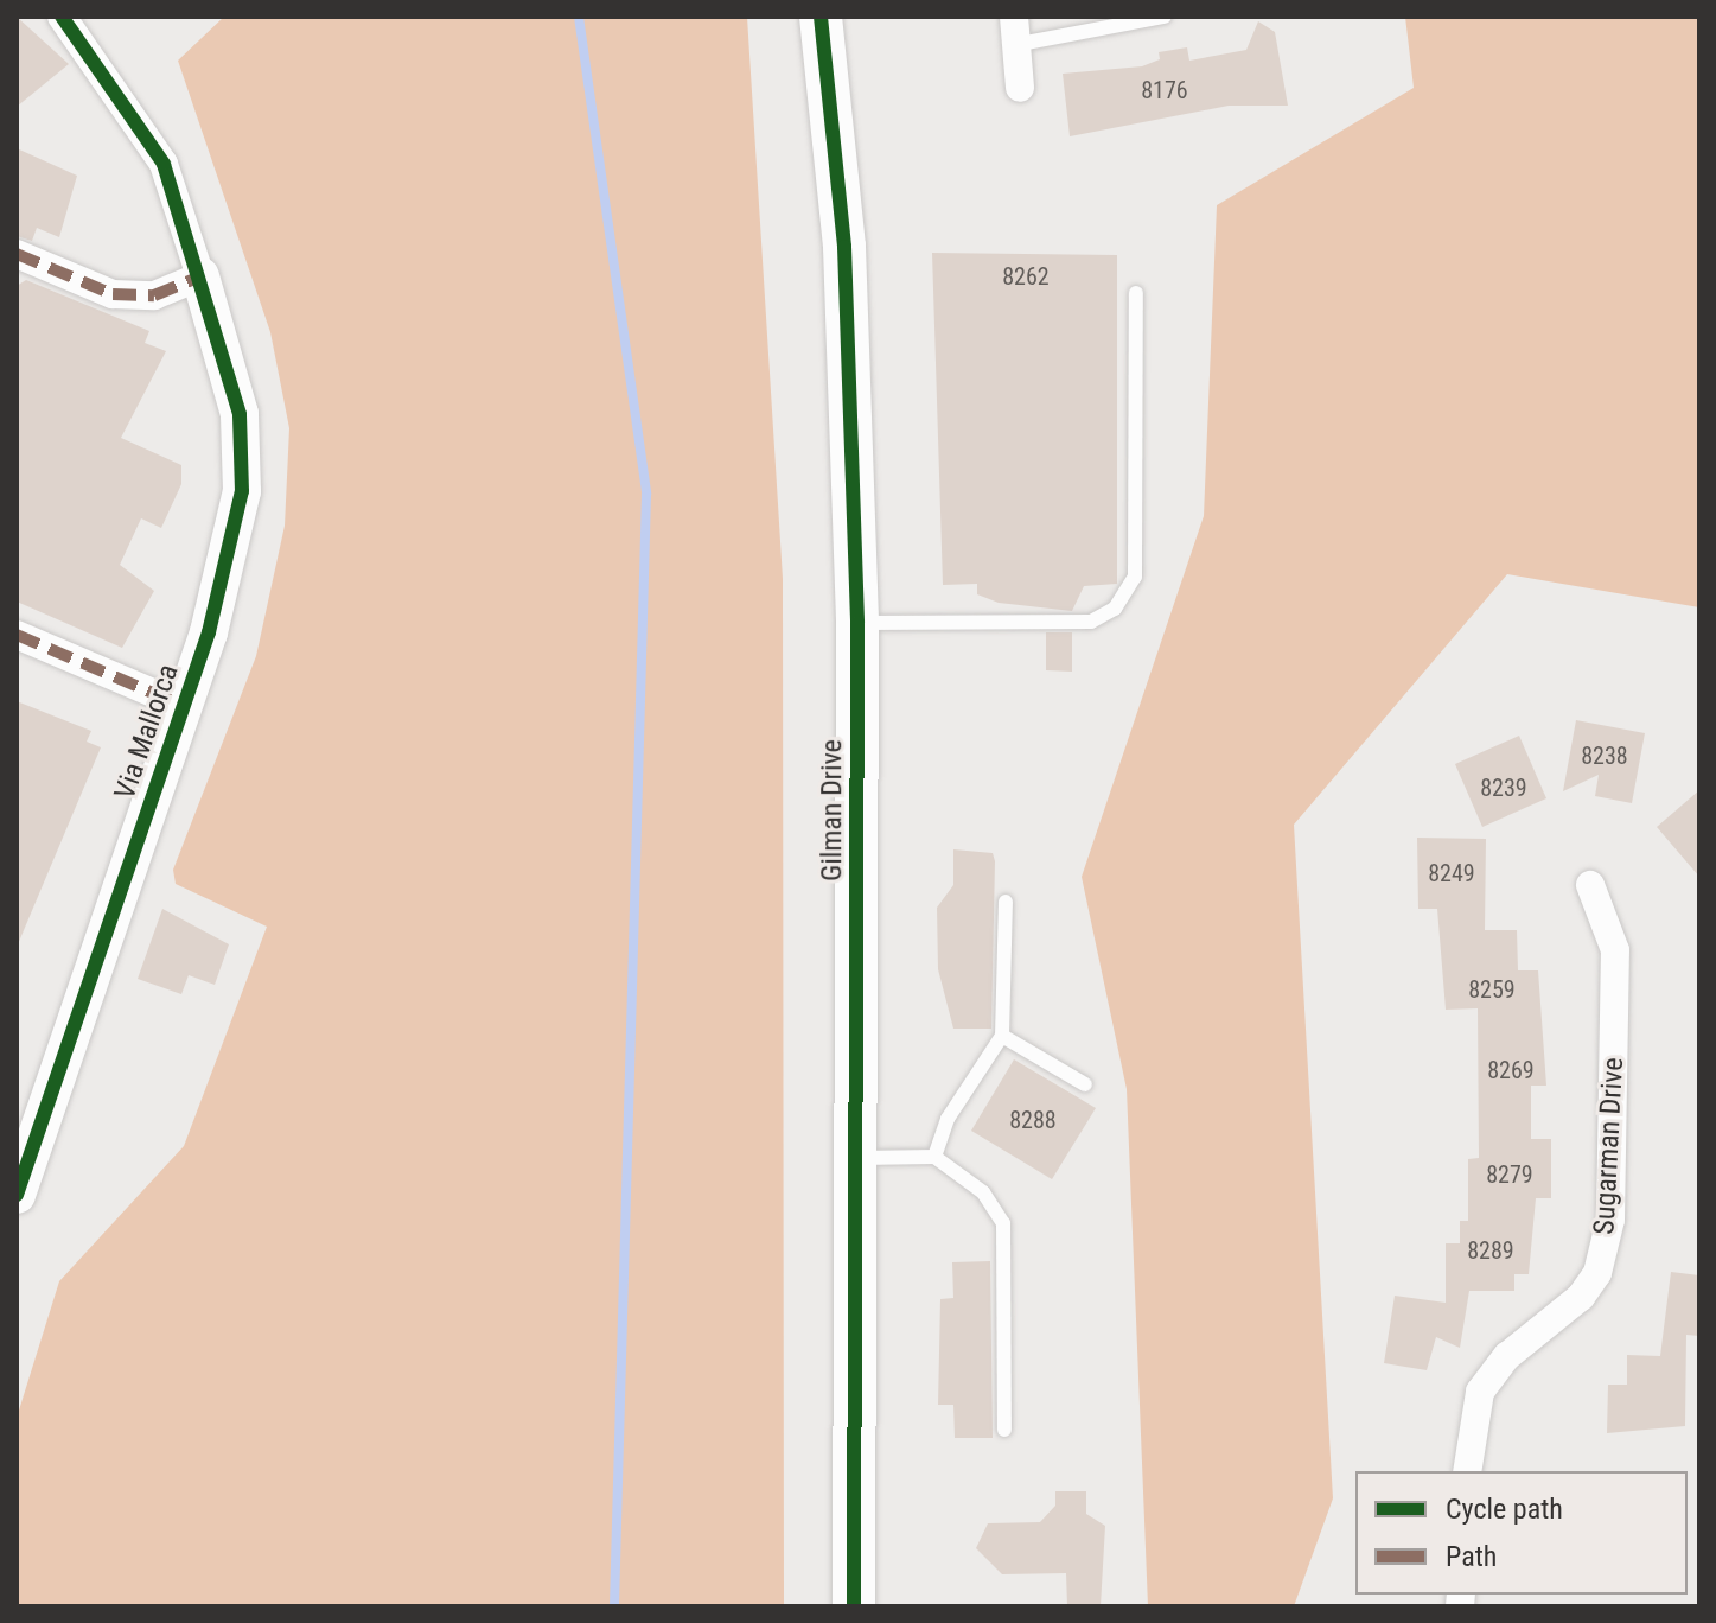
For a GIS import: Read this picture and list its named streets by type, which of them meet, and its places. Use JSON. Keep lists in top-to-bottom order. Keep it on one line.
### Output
{"streets":{"main road":["Gilman Drive"],"street":["Via Mallorca","Sugarman Drive"]},"house_numbers":["8176","8262","8238","8239","8249","8259","8269","8288","8279","8289"],"legend":["Cycle path","Path"]}
